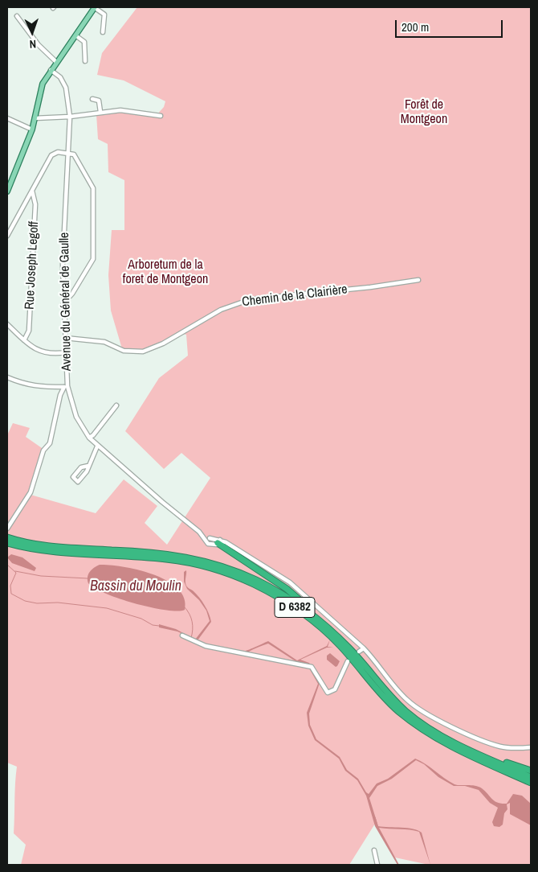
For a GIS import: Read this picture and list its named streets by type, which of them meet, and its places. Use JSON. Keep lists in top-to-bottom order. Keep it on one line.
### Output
{"streets":{"highway":["D 6382"],"street":["Rue Joseph Legoff","Chemin de la Clairière","Avenue du Général de Gaulle"]},"crossings":[["Chemin de la Clairière","Avenue du Général de Gaulle"]],"water":["Bassin du Moulin"],"parks":["Forêt de Montgeon","Arboretum de la foret de Montgeon"],"scale_bar":"200 m","north":"bottom"}
